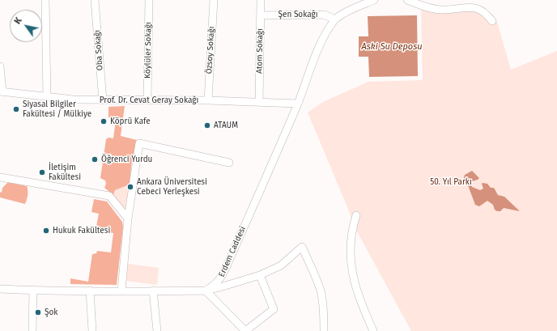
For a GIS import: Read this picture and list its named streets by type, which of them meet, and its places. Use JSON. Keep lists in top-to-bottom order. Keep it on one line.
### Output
{"streets":{"street":["Şen Sokağı","Oba Sokağı","Köylüler Sokağı","Özsoy Sokağı","Atom Sokağı","Prof. Dr. Cevat Geray Sokağı","Erdem Caddesi"]},"crossings":[["Şen Sokağı","Atom Sokağı"],["Şen Sokağı","Erdem Caddesi"],["Oba Sokağı","Prof. Dr. Cevat Geray Sokağı"],["Köylüler Sokağı","Prof. Dr. Cevat Geray Sokağı"],["Özsoy Sokağı","Prof. Dr. Cevat Geray Sokağı"],["Atom Sokağı","Prof. Dr. Cevat Geray Sokağı"],["Prof. Dr. Cevat Geray Sokağı","Erdem Caddesi"]],"water":["Aski Su Deposu"],"parks":["50. Yıl Parkı"],"places":["Siyasal Bilgiler Fakültesi / Mülkiye","Köprü Kafe","ATAUM","Öğrenci Yurdu","İletişim Fakültesi","Ankara Üniversitesi Cebeci Yerleşkesi","Hukuk Fakültesi","Şok"],"north":"top left"}
